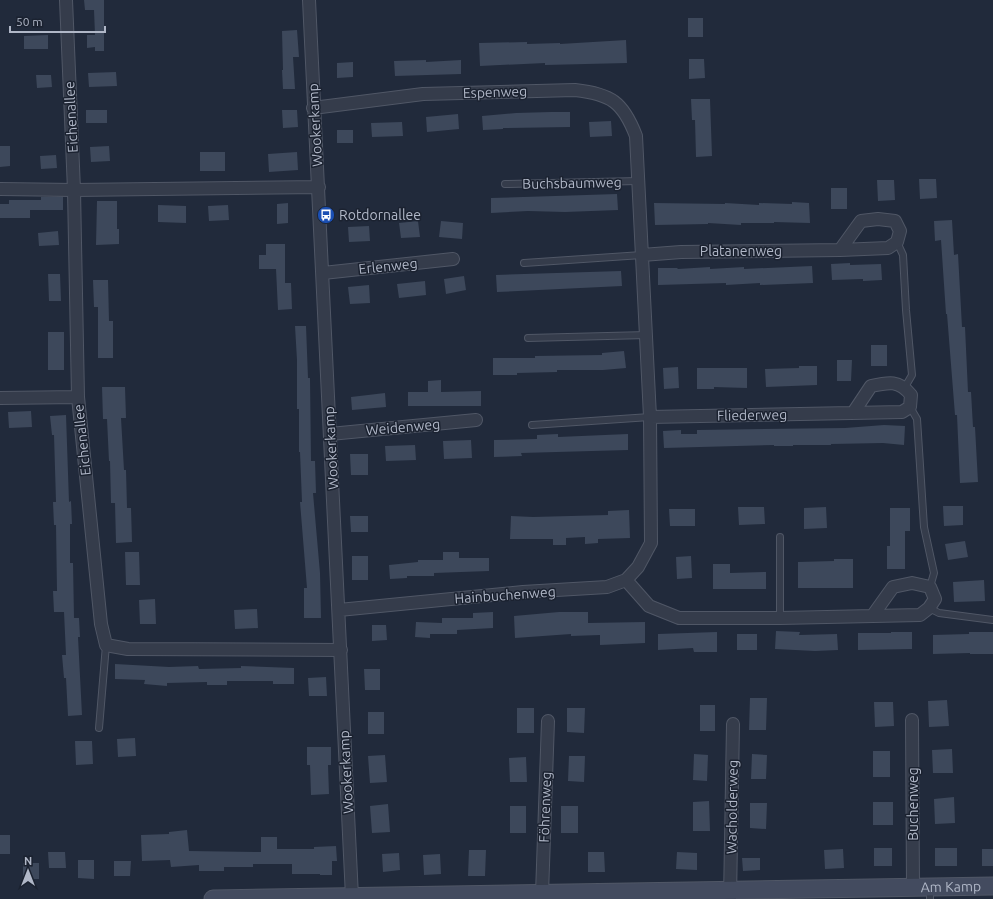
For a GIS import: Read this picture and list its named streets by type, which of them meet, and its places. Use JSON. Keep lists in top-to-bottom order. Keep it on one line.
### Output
{"streets":{"street":["Espenweg","Eichenallee","Wookerkamp","Buchsbaumweg","Platanenweg","Erlenweg","Fliederweg","Weidenweg","Hainbuchenweg","Buchenweg","Föhrenweg","Wacholderweg","Am Kamp"]},"crossings":[["Espenweg","Wookerkamp"],["Espenweg","Buchsbaumweg"],["Wookerkamp","Erlenweg"],["Wookerkamp","Weidenweg"],["Wookerkamp","Hainbuchenweg"],["Wookerkamp","Am Kamp"],["Buchsbaumweg","Platanenweg"],["Buchsbaumweg","Fliederweg"],["Buchsbaumweg","Hainbuchenweg"],["Buchenweg","Am Kamp"],["Föhrenweg","Am Kamp"],["Wacholderweg","Am Kamp"]],"places":{"bus stop":["Rotdornallee"]},"scale_bar":"50 m","north":"top"}
